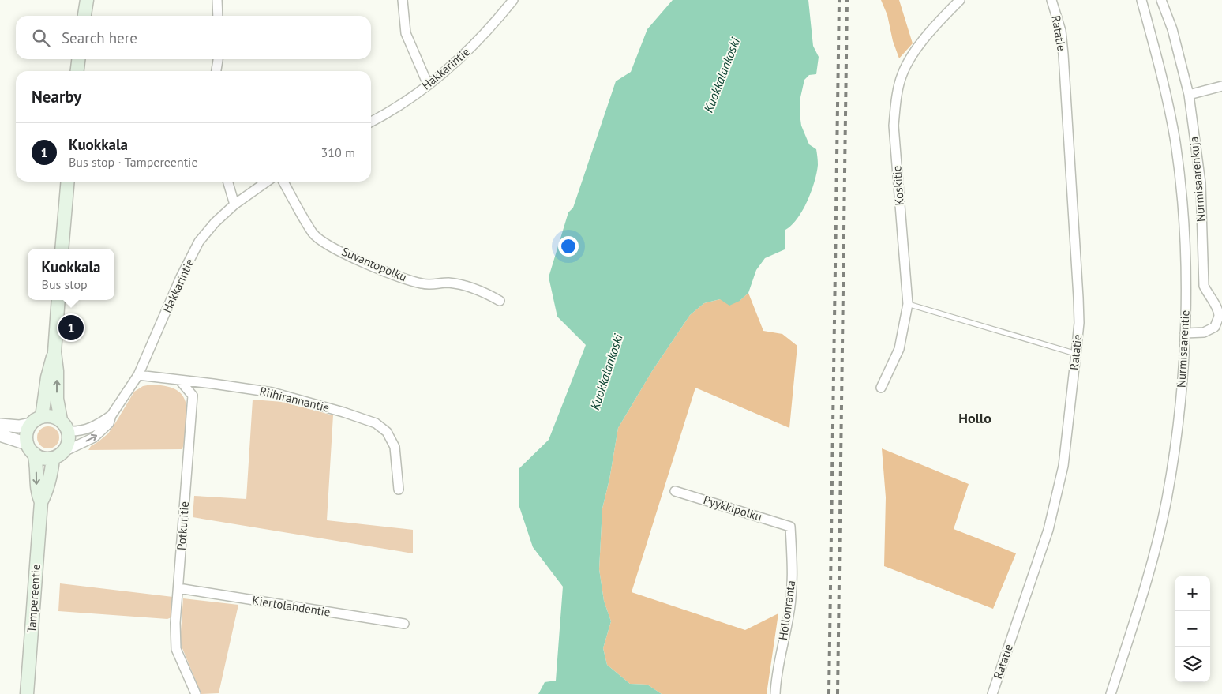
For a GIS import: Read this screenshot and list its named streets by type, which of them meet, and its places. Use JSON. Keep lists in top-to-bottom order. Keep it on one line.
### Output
{"streets":{"main road":["Tampereentie"],"street":["Ratatie","Hakkarintie","Nurmisaarenkuja","Koskitie","Suvantopolku","Nurmisaarentie","Riihirannantie","Pyykkipolku","Potkuritie","Kiertolahdentie","Hollonranta"]},"crossings":[["Hakkarintie","Riihirannantie"],["Hakkarintie","Tampereentie"],["Nurmisaarenkuja","Nurmisaarentie"],["Riihirannantie","Potkuritie"],["Pyykkipolku","Hollonranta"],["Potkuritie","Kiertolahdentie"]],"districts":["Hollo"],"water":["Kuokkalankoski"],"page":{"search":"Search here","heading":"Nearby","list":[{"mark":"1","name":"Kuokkala","note":"Bus stop · Tampereentie","value":"310 m"}],"popup":["Kuokkala","Bus stop"],"pins":"1","map_buttons":["+","−"]}}
